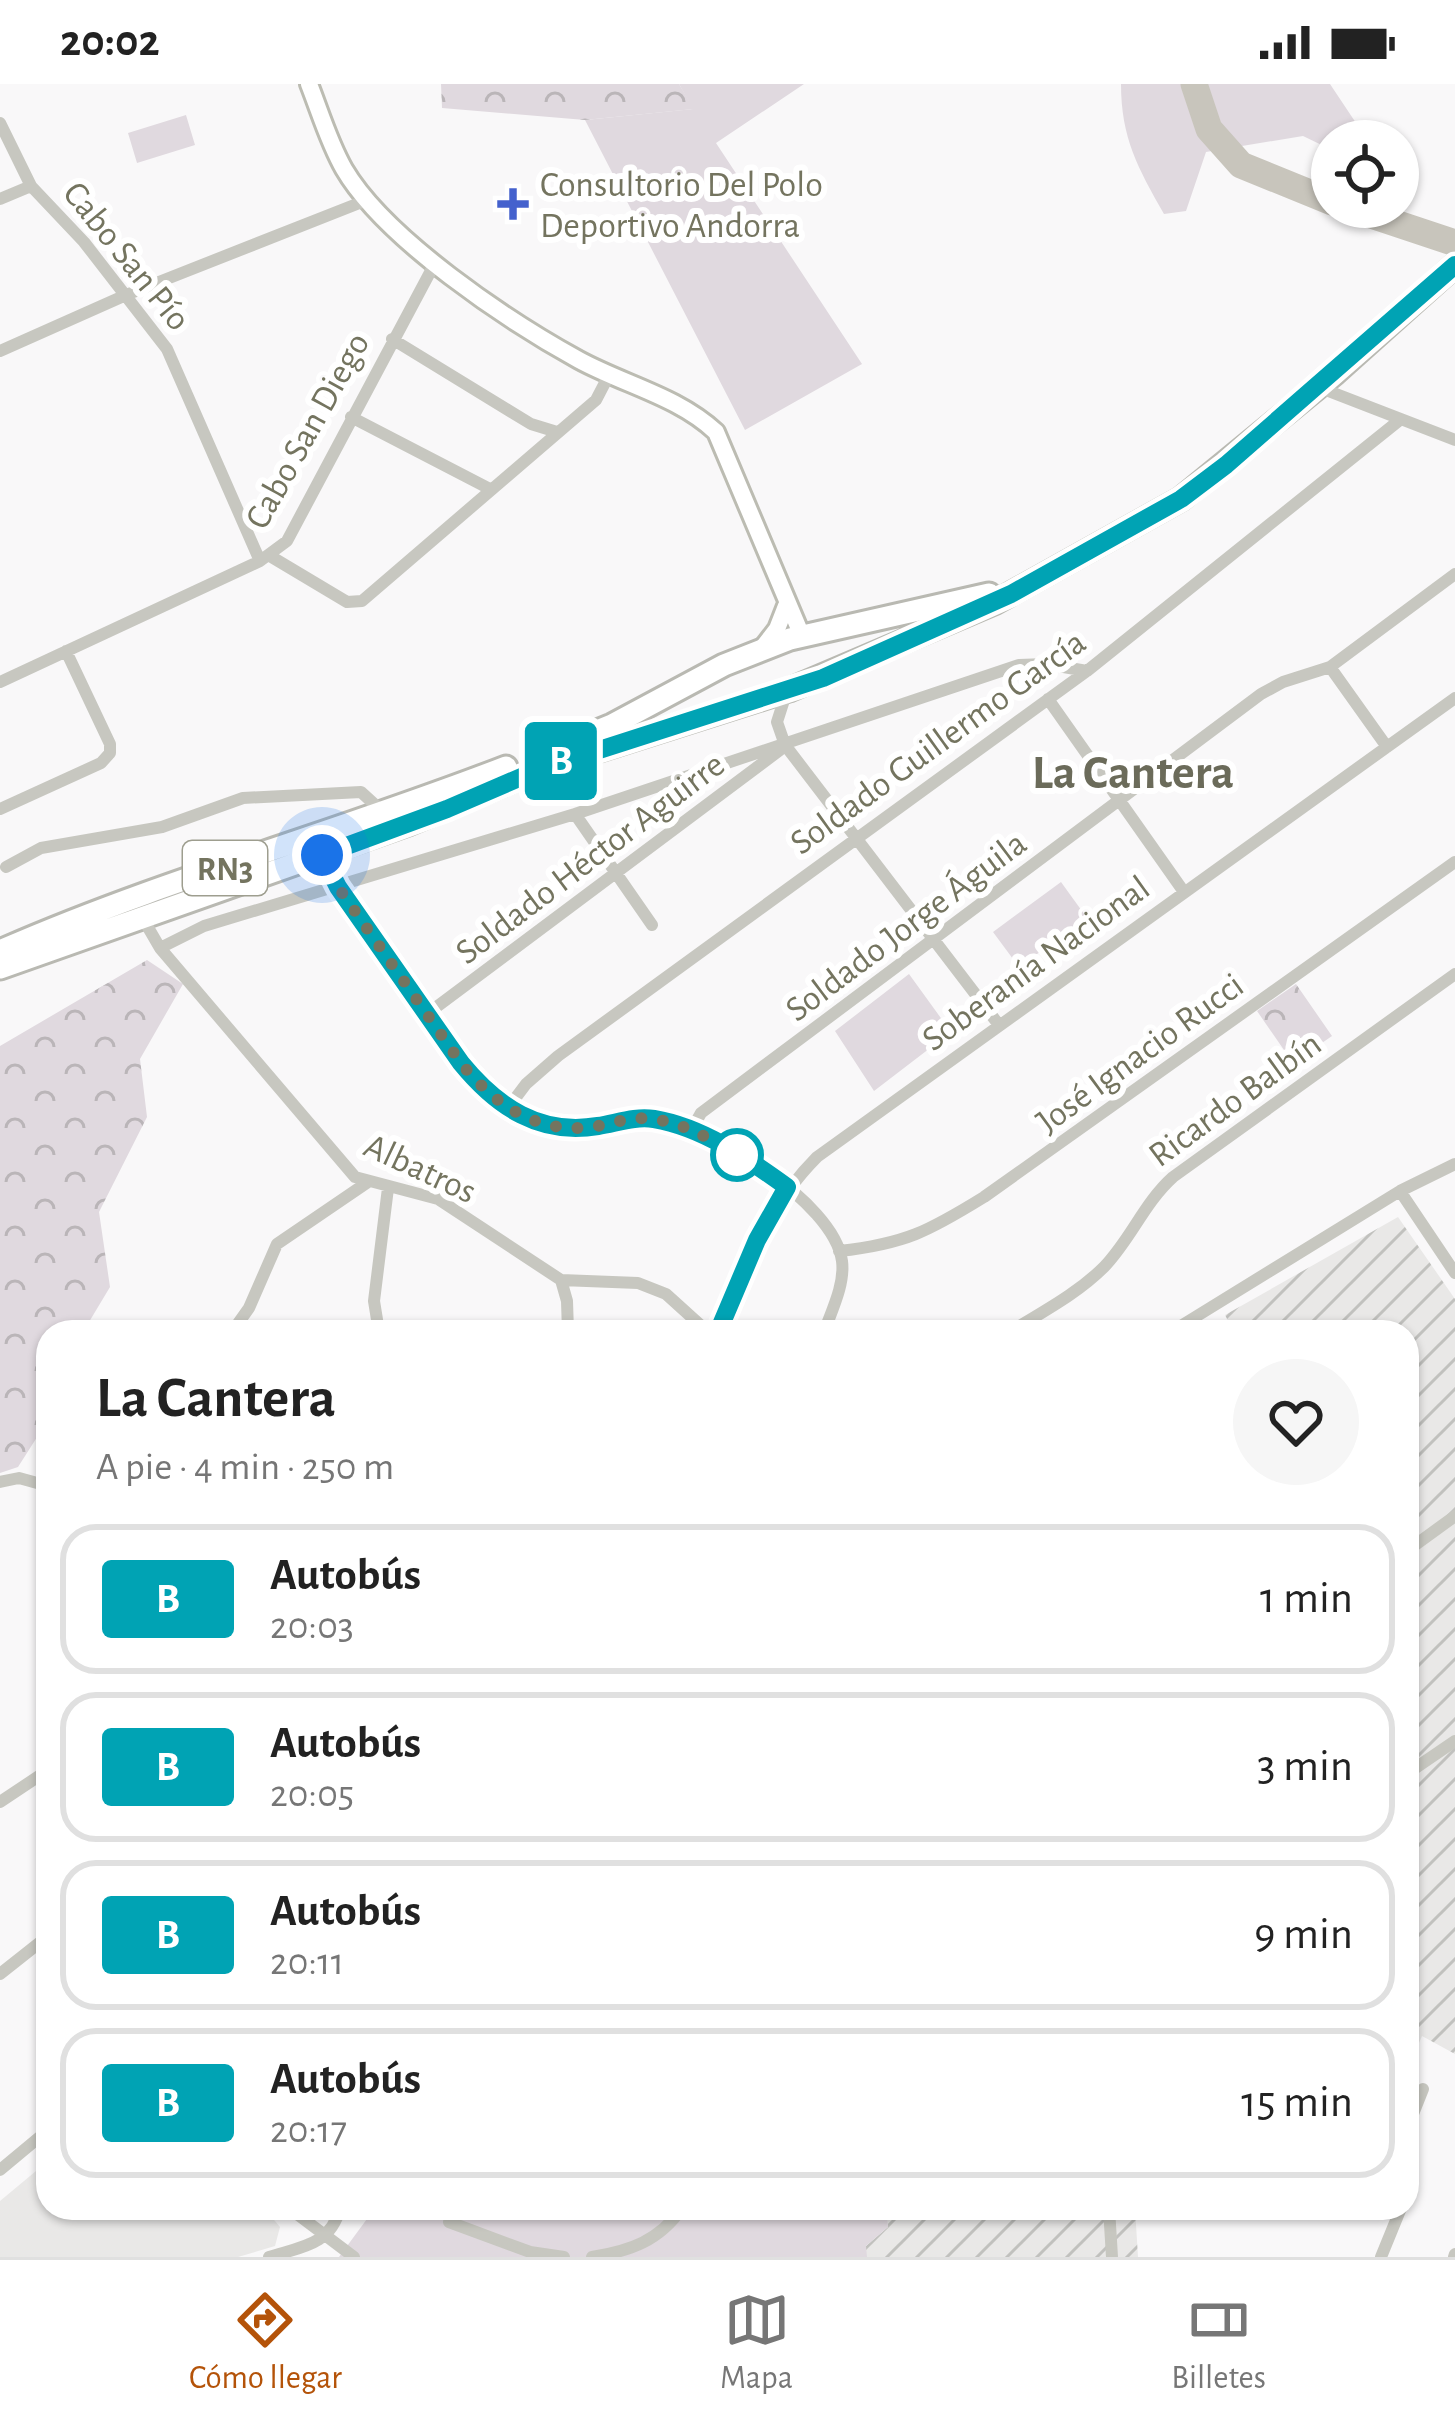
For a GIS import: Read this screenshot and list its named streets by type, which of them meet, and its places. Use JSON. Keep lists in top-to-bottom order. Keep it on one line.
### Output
{"streets":{"highway":["RN3"],"street":["Cabo San Pío","Cabo San Diego","Soldado Guillermo García","Soldado Héctor Aguirre","Soldado Jorge Águila","Soberanía Nacional","José Ignacio Rucci","Ricardo Balbín","Albatros"]},"crossings":[["Cabo San Pío","Cabo San Diego"],["RN3","Albatros"]],"districts":["La Cantera"],"places":{"health":["Consultorio Del Polo Deportivo Andorra"]},"lines":["bus line B"],"page":{"status":"20:02","on_map":"B","heading":["La Cantera","A pie · 4 min · 250 m"],"list":[{"mark":"B","name":"Autobús","note":"20:03","value":"1 min"},{"mark":"B","name":"Autobús","note":"20:05","value":"3 min"},{"mark":"B","name":"Autobús","note":"20:11","value":"9 min"},{"mark":"B","name":"Autobús","note":"20:17","value":"15 min"}],"tabs":["Cómo llegar","Mapa","Billetes"]}}
